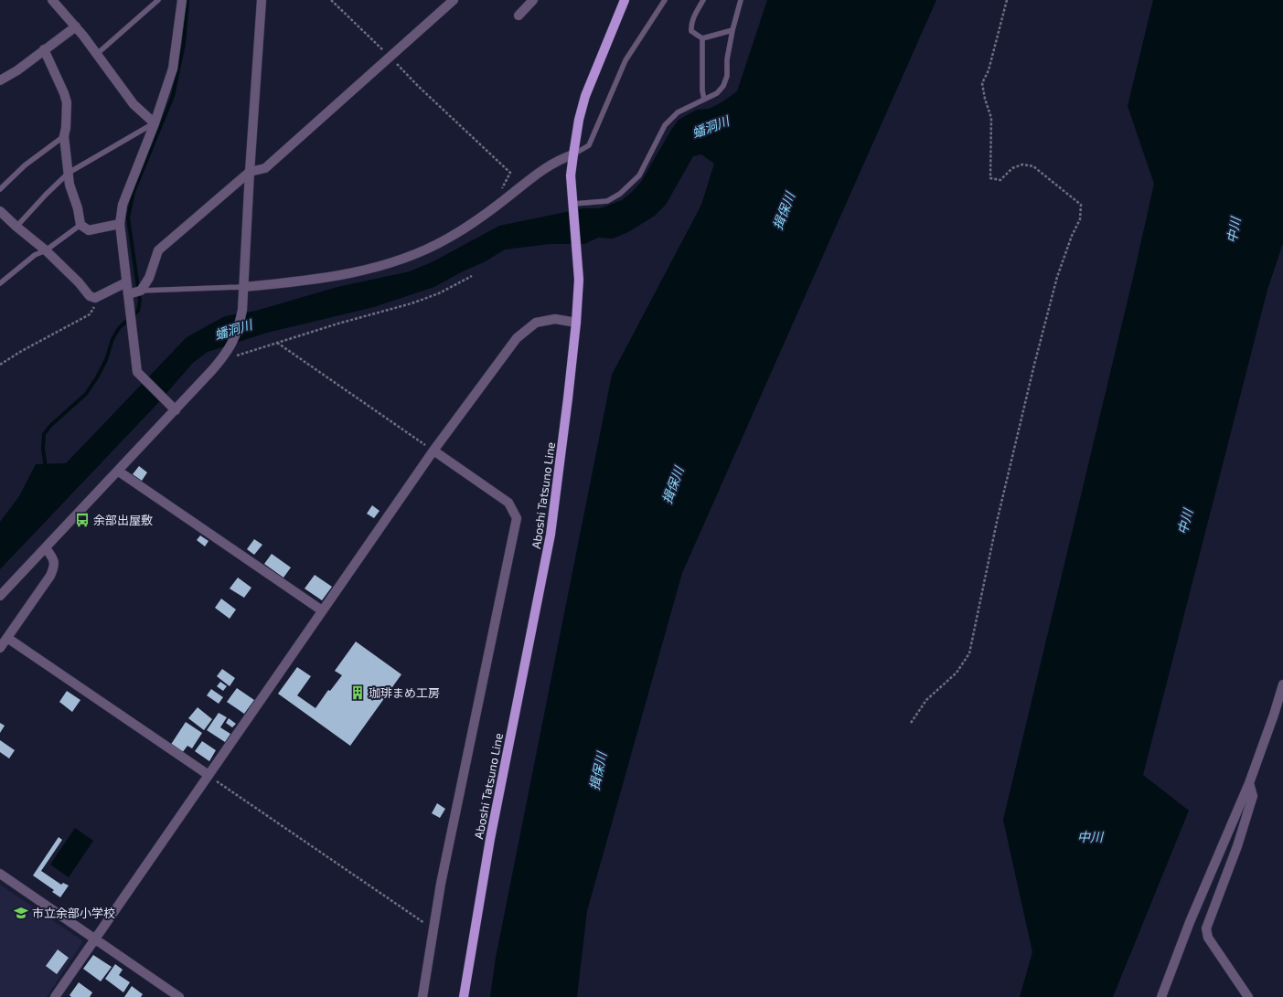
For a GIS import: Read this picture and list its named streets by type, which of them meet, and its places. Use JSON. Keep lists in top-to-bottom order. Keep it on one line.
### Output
{"streets":{"main road":["Aboshi Tatsuno Line"]},"water":["蟠洞川","揖保川","中川"],"places":{"bus stop":["余部出屋敷"],"building":["珈琲まめ工房"],"school or university":["市立余部小学校"]}}
